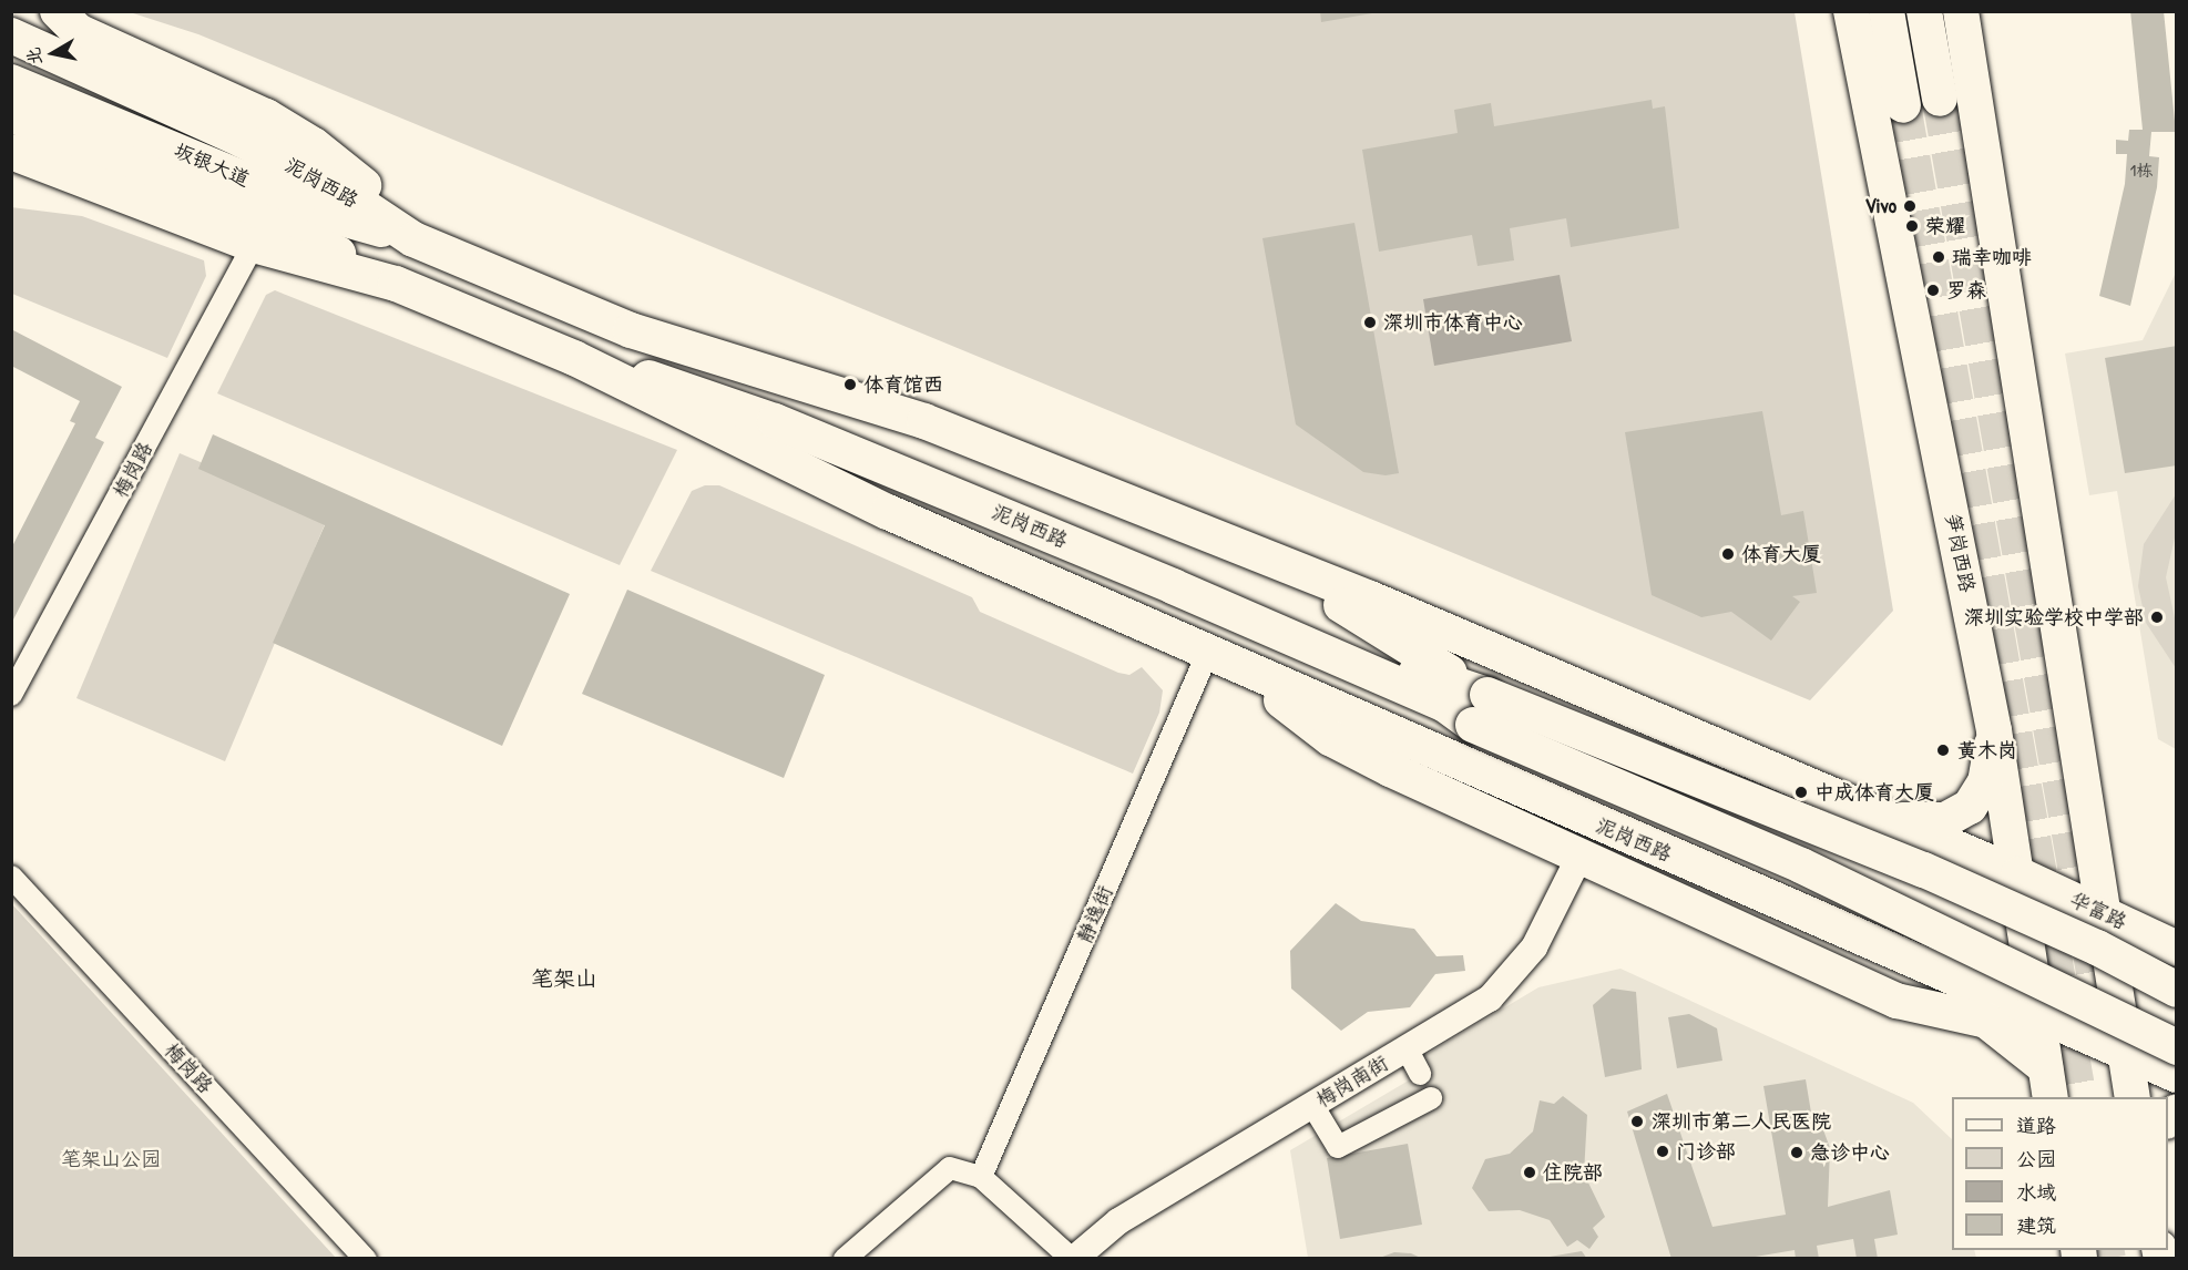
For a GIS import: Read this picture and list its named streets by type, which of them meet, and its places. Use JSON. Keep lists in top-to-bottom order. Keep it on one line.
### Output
{"streets":{"main road":["坂银大道","泥岗西路","笋岗西路","华富路"],"street":["梅岗路","静逸街","梅岗南街"]},"crossings":[["坂银大道","泥岗西路"],["泥岗西路","梅岗路"],["泥岗西路","笋岗西路"],["泥岗西路","华富路"],["泥岗西路","静逸街"],["笋岗西路","华富路"]],"districts":["笔架山"],"parks":["笔架山公园"],"places":["Vivo","荣耀","瑞幸咖啡","罗森","深圳市体育中心","体育馆西","体育大厦","深圳实验学校中学部","黄木岗","中成体育大厦","深圳市第二人民医院","门诊部","急诊中心","住院部"],"house_numbers":["1栋"],"legend":["道路","公园","水域","建筑"],"north":"left"}
